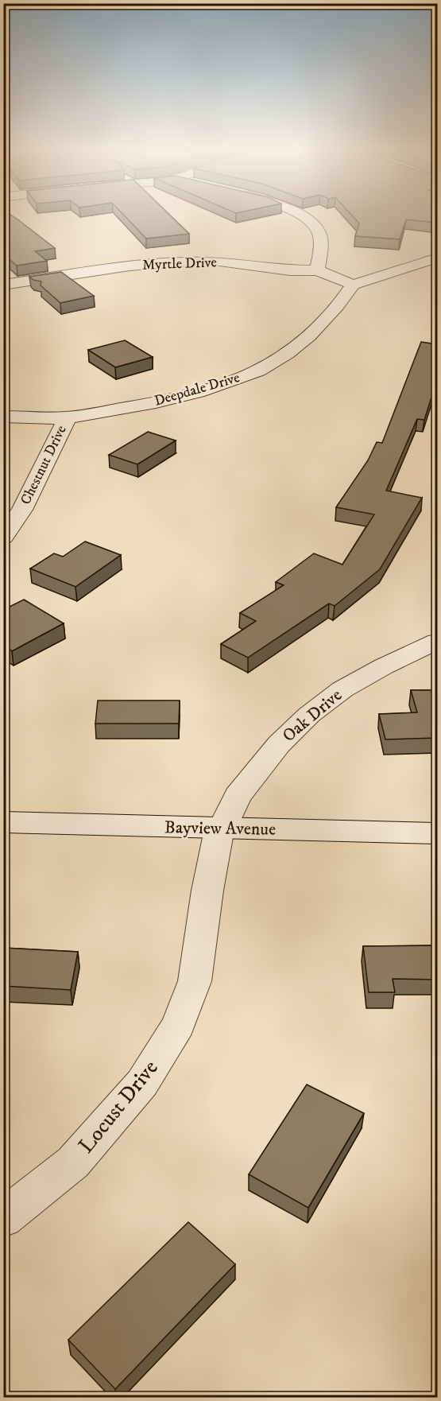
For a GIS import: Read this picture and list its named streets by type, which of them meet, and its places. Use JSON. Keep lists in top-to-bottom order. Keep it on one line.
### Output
{"streets":{"street":["Myrtle Drive","Deepdale Drive","Chestnut Drive","Oak Drive","Bayview Avenue","Locust Drive"]},"crossings":[["Myrtle Drive","Deepdale Drive"],["Deepdale Drive","Chestnut Drive"],["Oak Drive","Bayview Avenue"],["Oak Drive","Locust Drive"],["Bayview Avenue","Locust Drive"]]}
